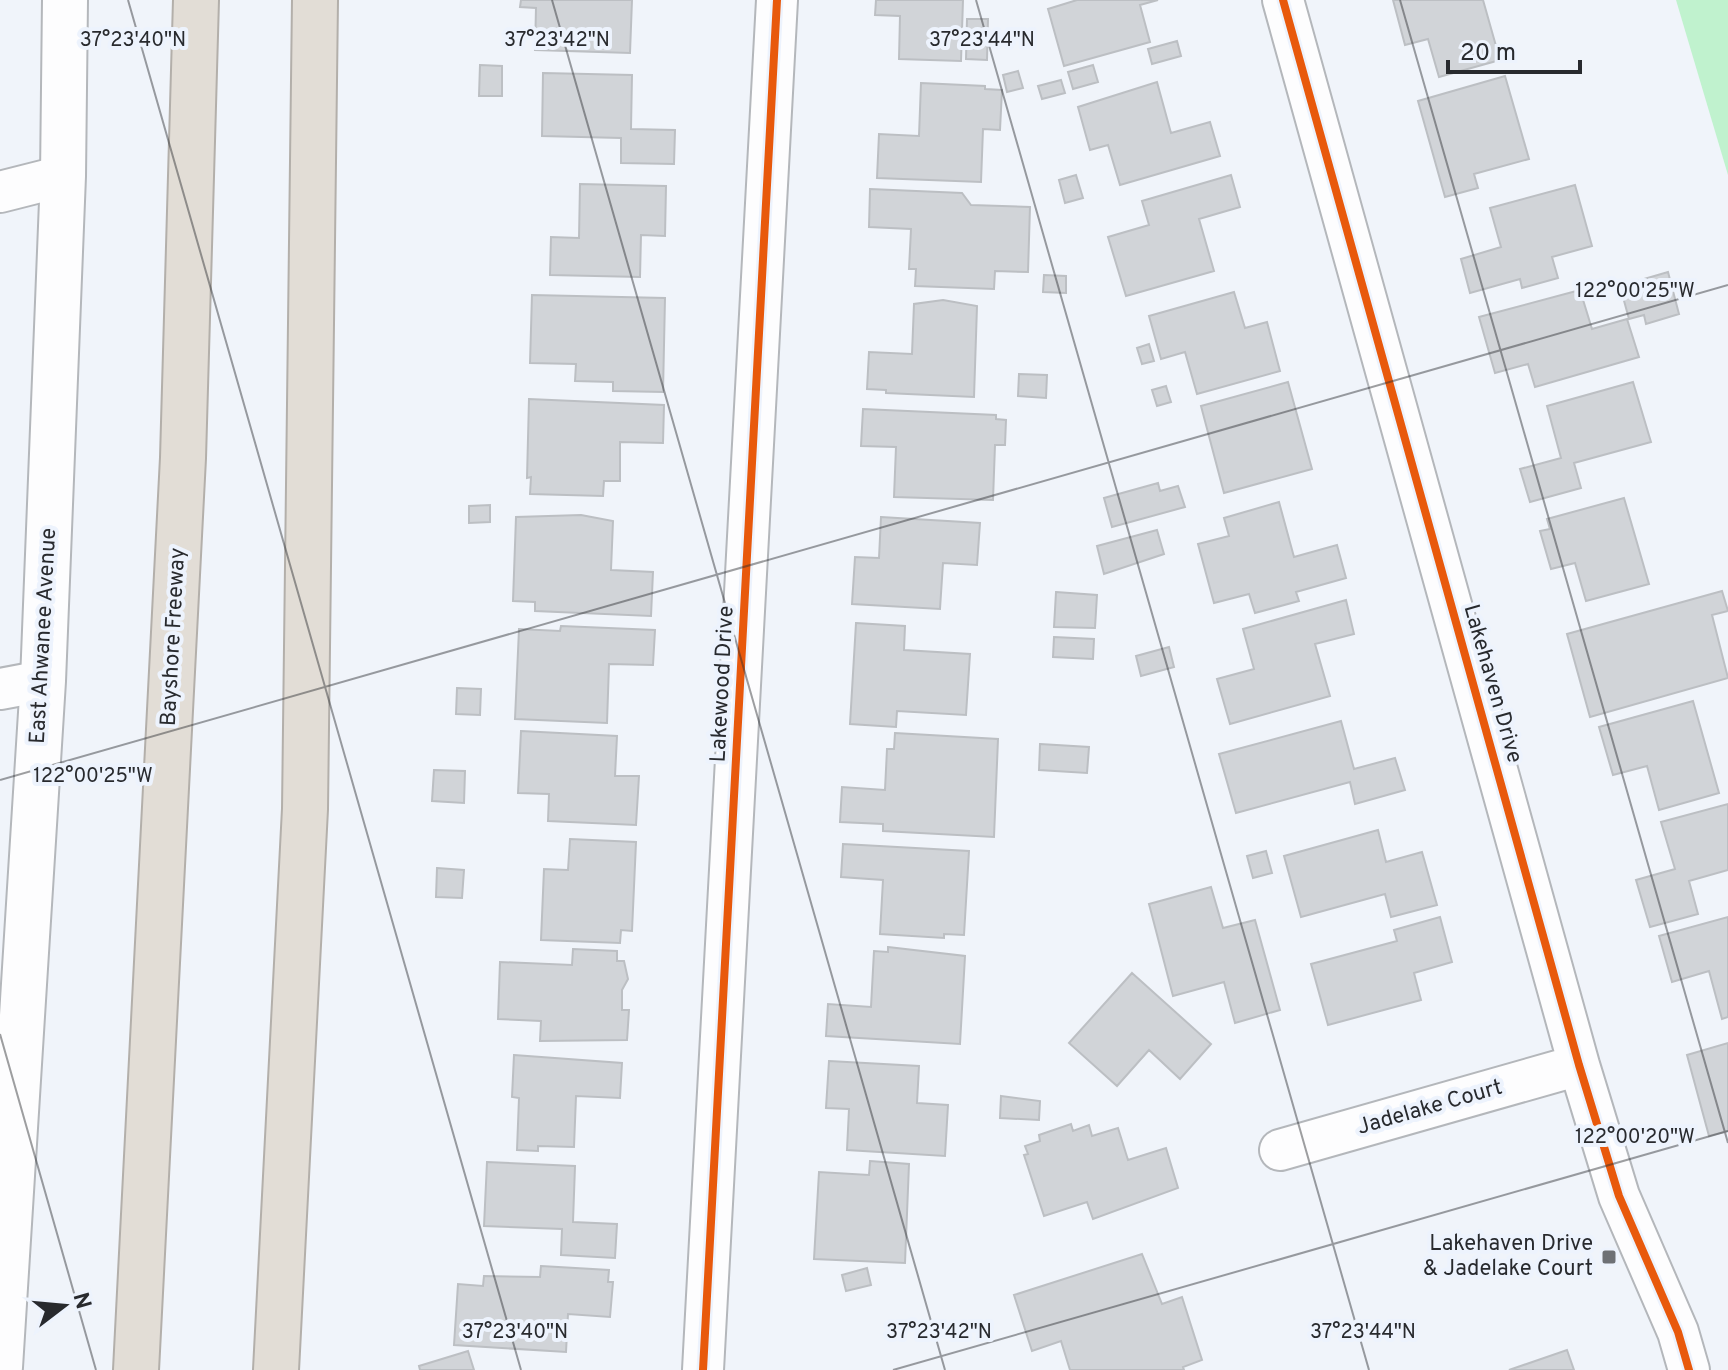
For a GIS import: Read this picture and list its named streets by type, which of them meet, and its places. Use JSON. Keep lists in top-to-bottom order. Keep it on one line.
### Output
{"streets":{"highway":["Bayshore Freeway"],"street":["East Ahwanee Avenue","Lakewood Drive","Lakehaven Drive","Jadelake Court"]},"crossings":[["Lakehaven Drive","Jadelake Court"]],"places":{"transit":["Lakehaven Drive & Jadelake Court"]},"scale_bar":"20 m","north":"right","coordinates":["37°23'40\"N","37°23'42\"N","37°23'44\"N","122°00'25\"W","122°00'20\"W"]}
